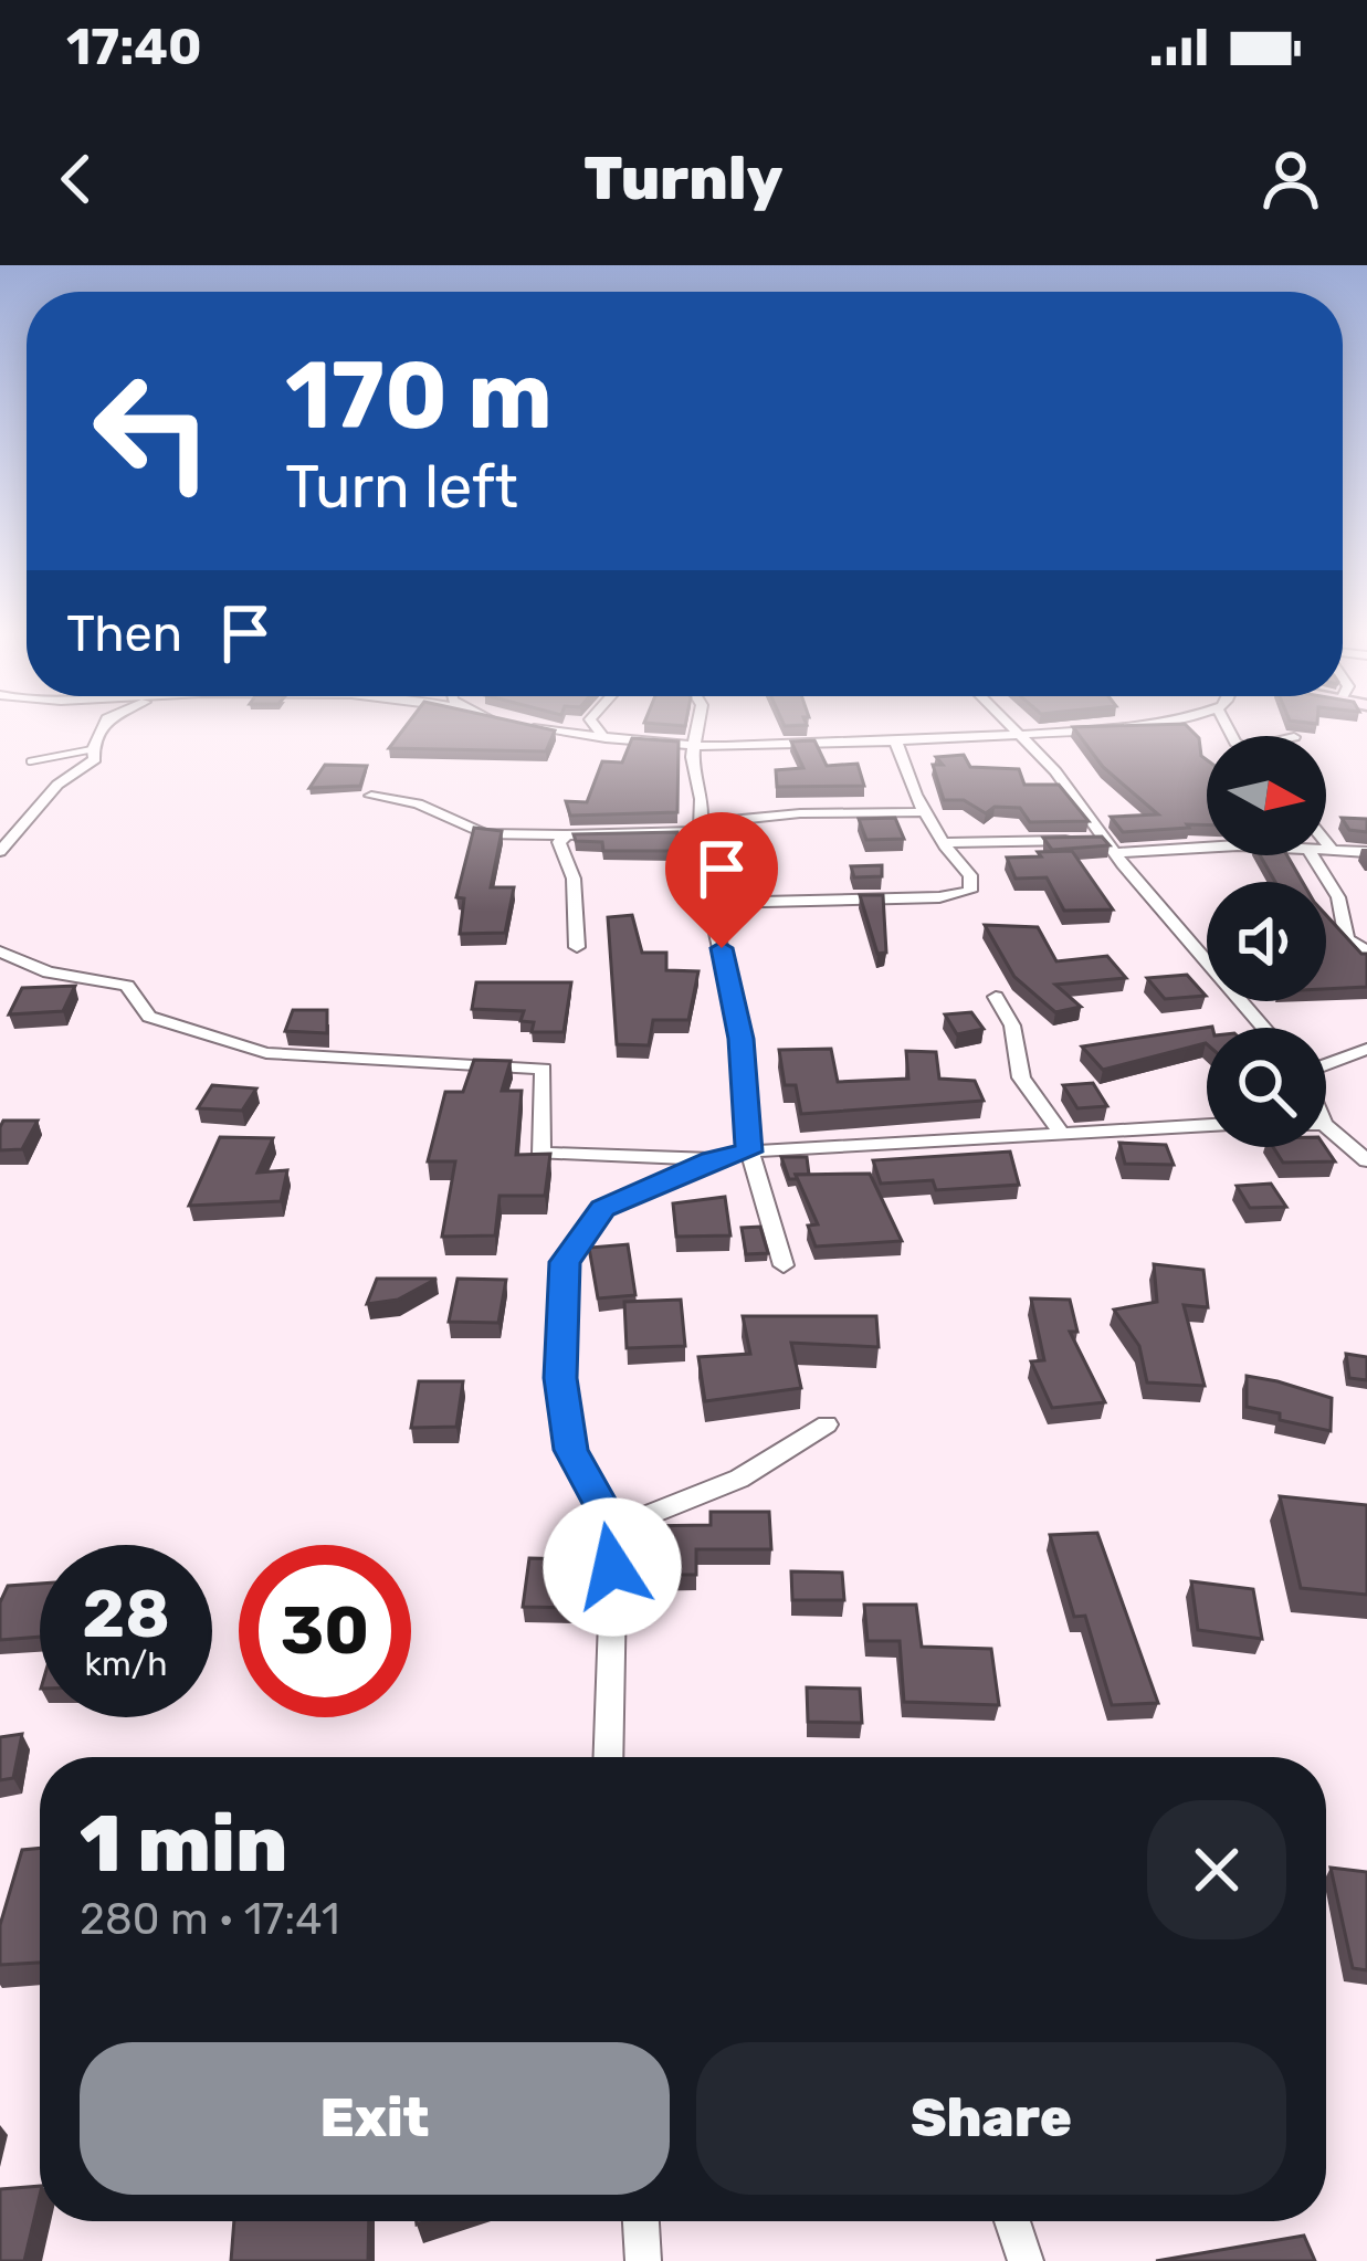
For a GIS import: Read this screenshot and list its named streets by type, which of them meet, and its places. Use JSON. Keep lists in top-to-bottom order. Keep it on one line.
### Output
{"north":"right","page":{"status":"17:40","header":"Turnly","turn":["170 m","Turn left"],"then":"Then","speed":"28 km/h","limit":"30","heading":["1 min","280 m · 17:41"],"buttons":["Exit","Share"]}}
